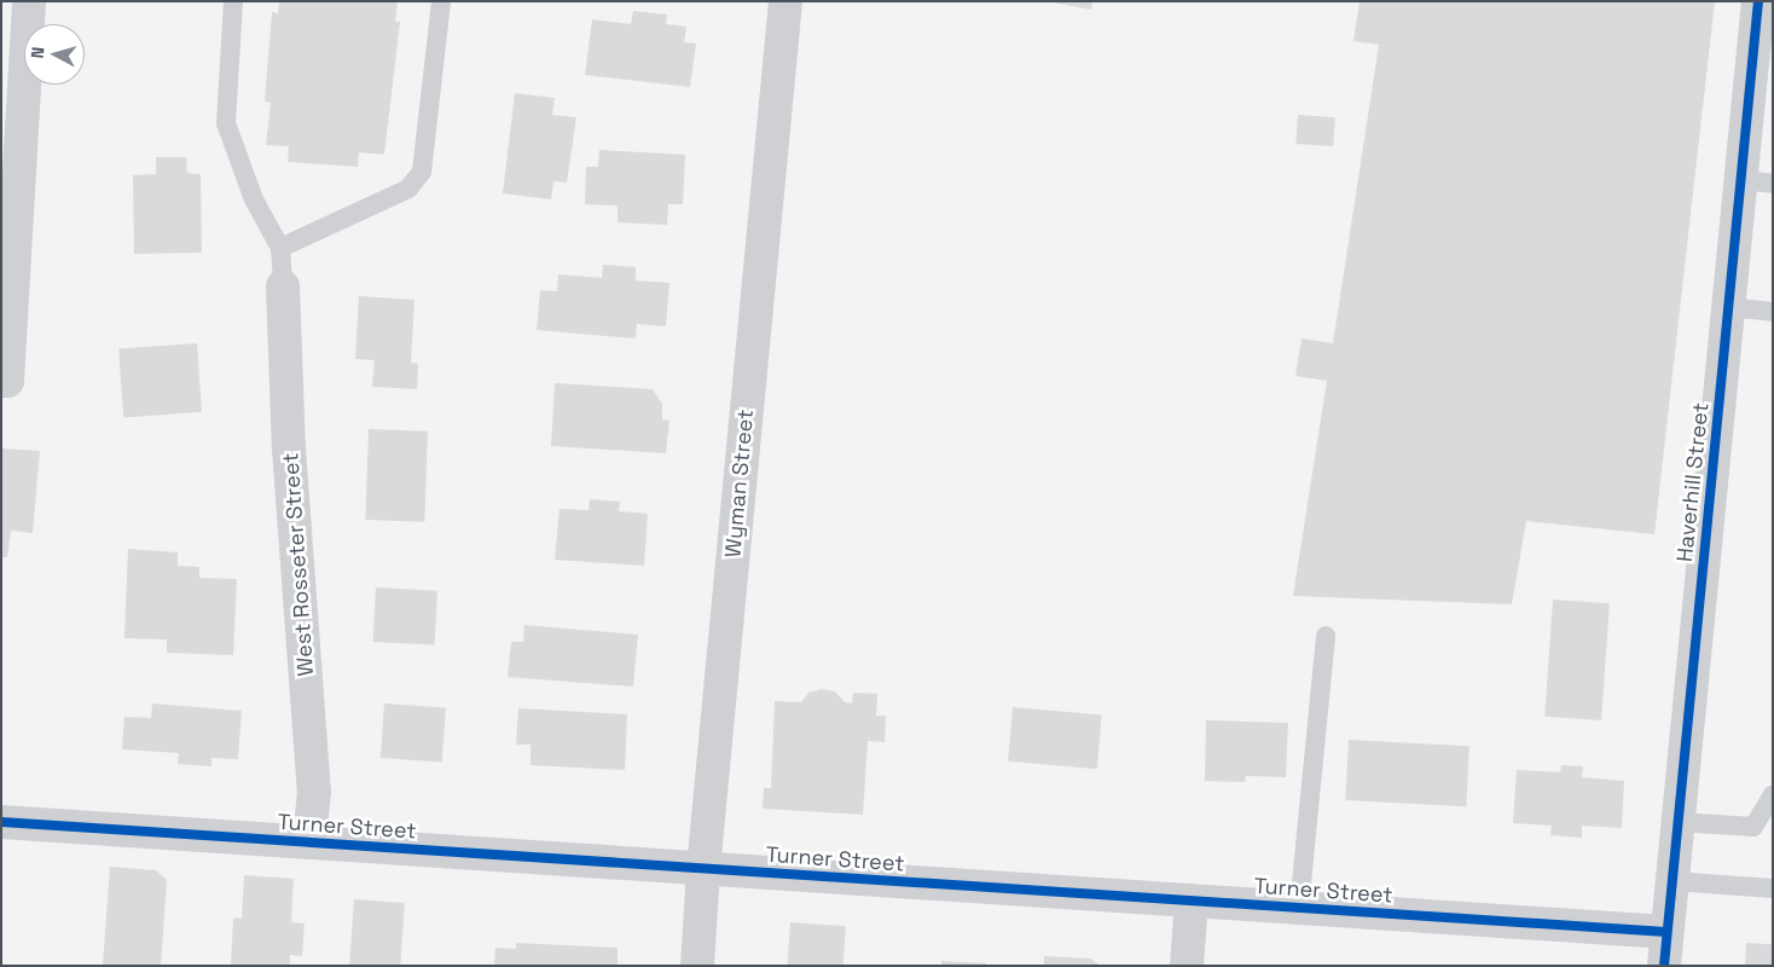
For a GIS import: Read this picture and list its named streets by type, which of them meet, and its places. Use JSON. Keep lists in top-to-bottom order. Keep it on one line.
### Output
{"streets":{"street":["Haverhill Street","Wyman Street","West Rosseter Street","Turner Street"]},"crossings":[["Haverhill Street","Turner Street"],["Wyman Street","Turner Street"],["West Rosseter Street","Turner Street"]],"north":"left"}
